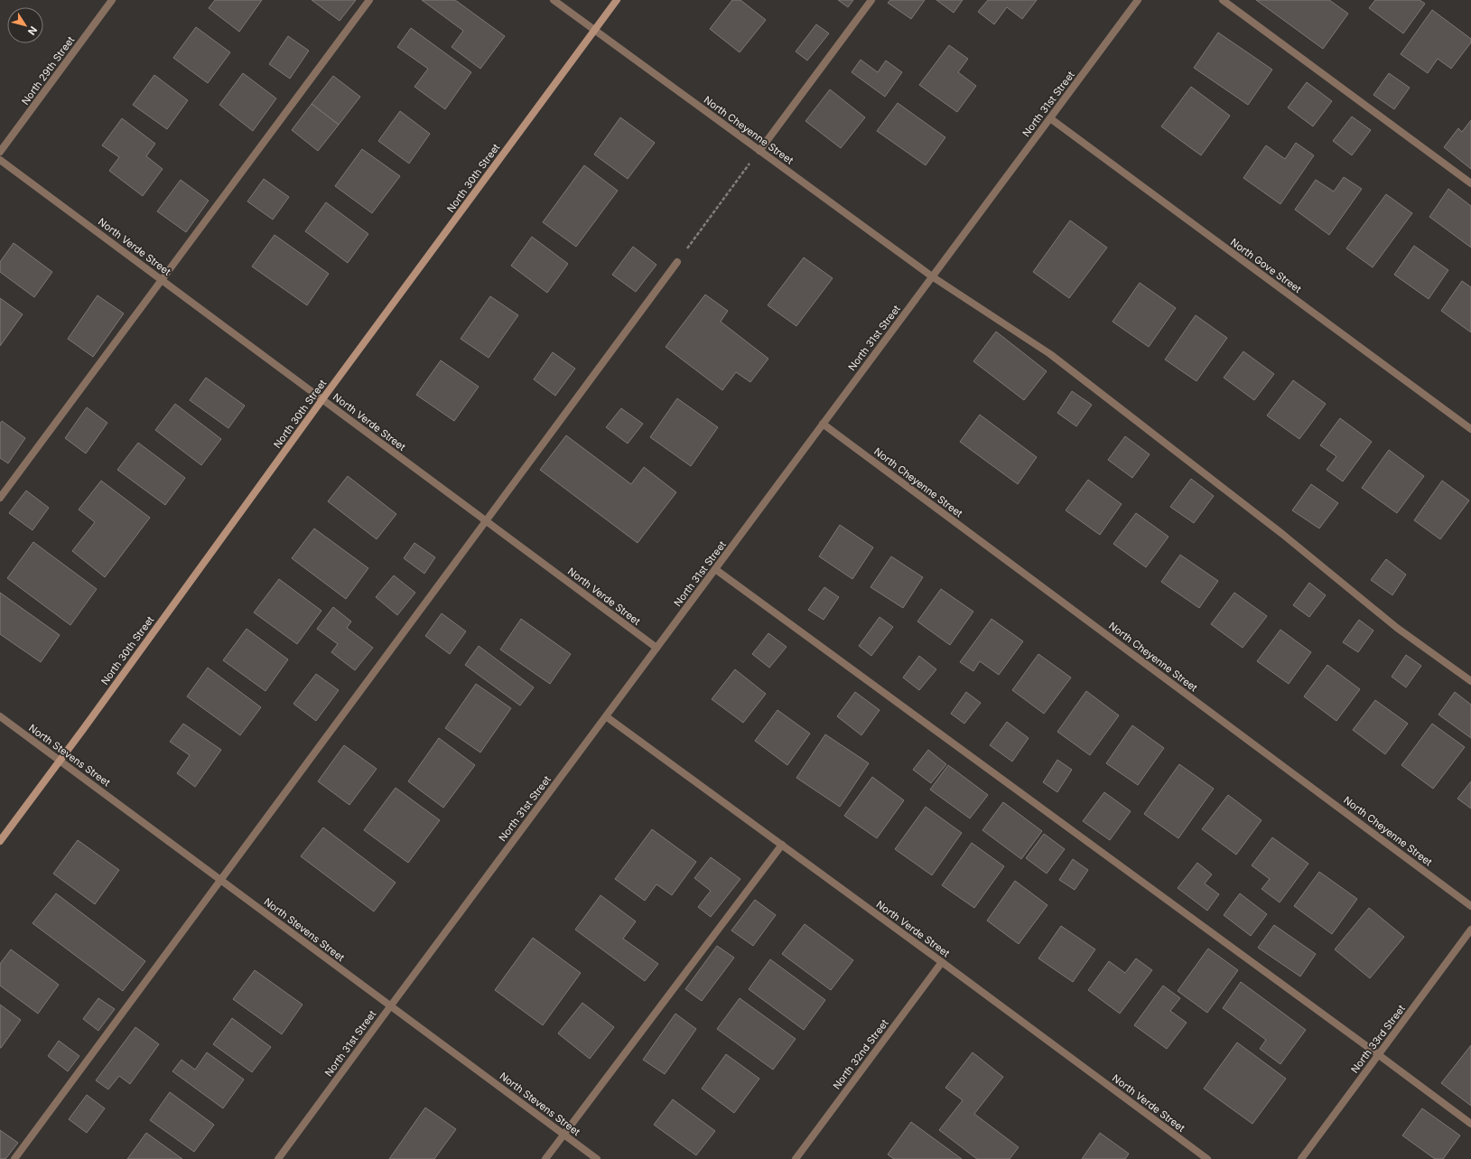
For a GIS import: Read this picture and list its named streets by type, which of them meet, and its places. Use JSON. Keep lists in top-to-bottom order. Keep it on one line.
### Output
{"streets":{"main road":["North 30th Street"],"street":["North 29th Street","North 31st Street","North Cheyenne Street","North Verde Street","North Gove Street","North Stevens Street","North 33rd Street","North 32nd Street"]},"crossings":[["North 31st Street","North Cheyenne Street"],["North 31st Street","North Verde Street"],["North 31st Street","North Gove Street"],["North 31st Street","North Stevens Street"],["North Cheyenne Street","North 30th Street"],["North 30th Street","North Verde Street"],["North 30th Street","North Stevens Street"],["North Verde Street","North 32nd Street"]],"north":"bottom right"}
